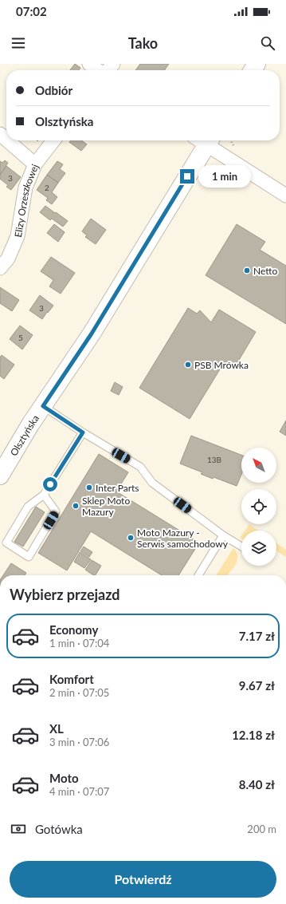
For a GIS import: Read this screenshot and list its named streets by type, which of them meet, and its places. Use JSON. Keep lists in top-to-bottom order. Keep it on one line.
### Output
{"streets":{"street":["Elizy Orzeszkowej","Olsztyńska"]},"places":["Netto","PSB Mrówka","Inter Parts","Sklep Moto Mazury","Moto Mazury - Serwis samochodowy"],"house_numbers":["3","2","3","5","13B"],"north":"top left","page":{"status":"07:02","header":"Tako","banner":["Odbiór","Olsztyńska"],"bubble":"1 min","heading":"Wybierz przejazd","list":[{"name":"Economy","note":"1 min · 07:04","value":"7.17 zł"},{"name":"Komfort","note":"2 min · 07:05","value":"9.67 zł"},{"name":"XL","note":"3 min · 07:06","value":"12.18 zł"},{"name":"Moto","note":"4 min · 07:07","value":"8.40 zł"}],"pay":["Gotówka","200 m"],"buttons":"Potwierdź"}}
